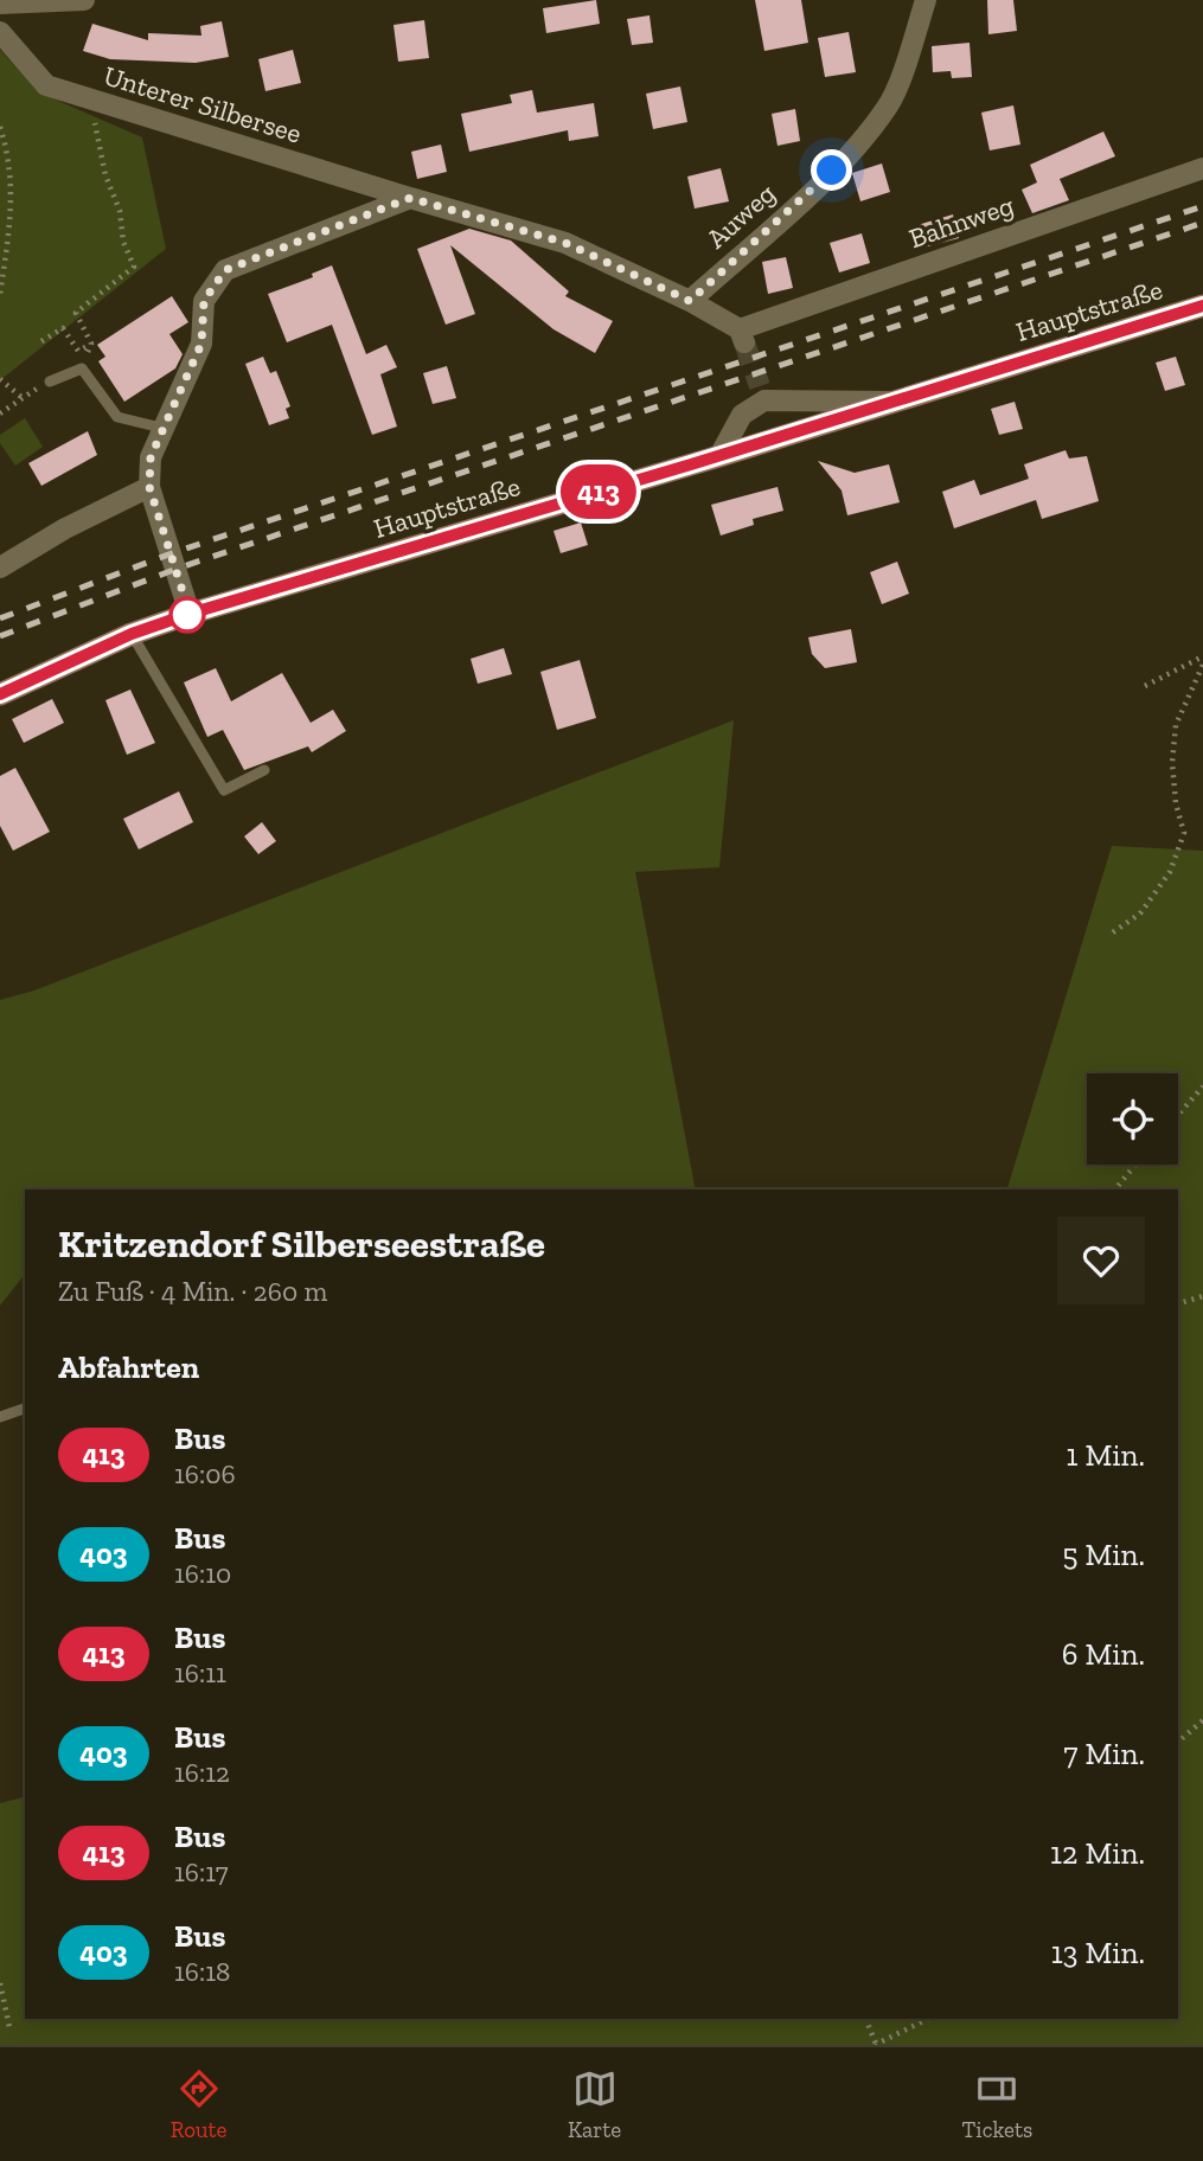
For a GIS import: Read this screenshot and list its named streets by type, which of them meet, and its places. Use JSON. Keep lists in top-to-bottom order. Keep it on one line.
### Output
{"streets":{"main road":["Hauptstraße"],"street":["Unterer Silbersee","Auweg","Bahnweg"]},"crossings":[["Unterer Silbersee","Auweg"],["Unterer Silbersee","Bahnweg"]],"lines":["bus line 413"],"page":{"on_map":"413","heading":[["Kritzendorf Silberseestraße","Zu Fuß · 4 Min. · 260 m"],"Abfahrten"],"list":[{"mark":"413","name":"Bus","note":"16:06","value":"1 Min."},{"mark":"403","name":"Bus","note":"16:10","value":"5 Min."},{"mark":"413","name":"Bus","note":"16:11","value":"6 Min."},{"mark":"403","name":"Bus","note":"16:12","value":"7 Min."},{"mark":"413","name":"Bus","note":"16:17","value":"12 Min."},{"mark":"403","name":"Bus","note":"16:18","value":"13 Min."}],"tabs":["Route","Karte","Tickets"]}}
